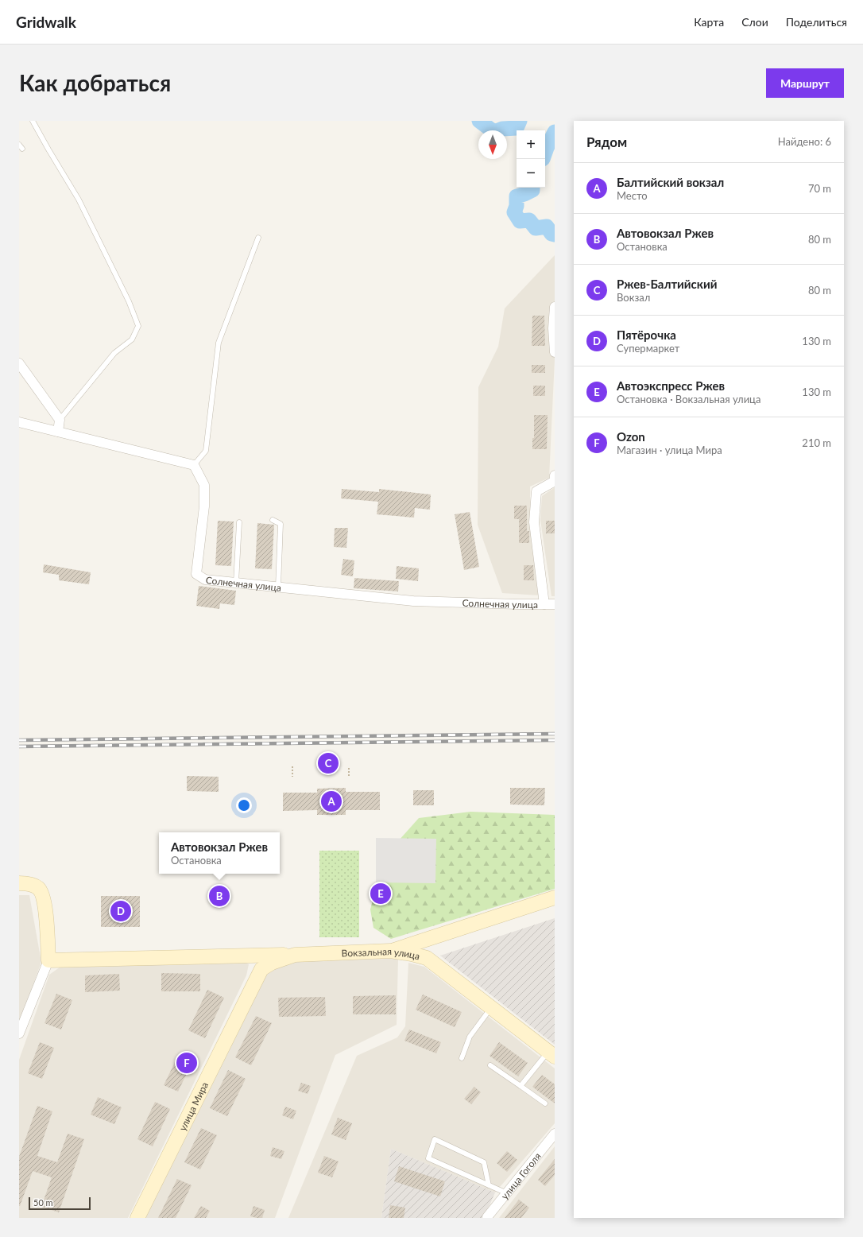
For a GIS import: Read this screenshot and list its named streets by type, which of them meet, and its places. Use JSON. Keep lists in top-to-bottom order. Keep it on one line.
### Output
{"streets":{"street":["Солнечная улица","Вокзальная улица","улица Мира","улица Гоголя"]},"crossings":[["Вокзальная улица","улица Мира"]],"scale_bar":"50 m","north":"bottom","page":{"header":"Gridwalk","nav":["Карта","Слои","Поделиться"],"buttons":"Маршрут","title":"Как добраться","heading":["Рядом","Найдено: 6"],"map_buttons":["+","−"],"list":[{"mark":"A","name":"Балтийский вокзал","note":"Место","value":"70 m"},{"mark":"B","name":"Автовокзал Ржев","note":"Остановка","value":"80 m"},{"mark":"C","name":"Ржев-Балтийский","note":"Вокзал","value":"80 m"},{"mark":"D","name":"Пятёрочка","note":"Супермаркет","value":"130 m"},{"mark":"E","name":"Автоэкспресс Ржев","note":"Остановка · Вокзальная улица","value":"130 m"},{"mark":"F","name":"Ozon","note":"Магазин · улица Мира","value":"210 m"}],"pins":["C","A","E","B","D","F"],"popup":["Автовокзал Ржев","Остановка"],"scale":"50 m"}}
